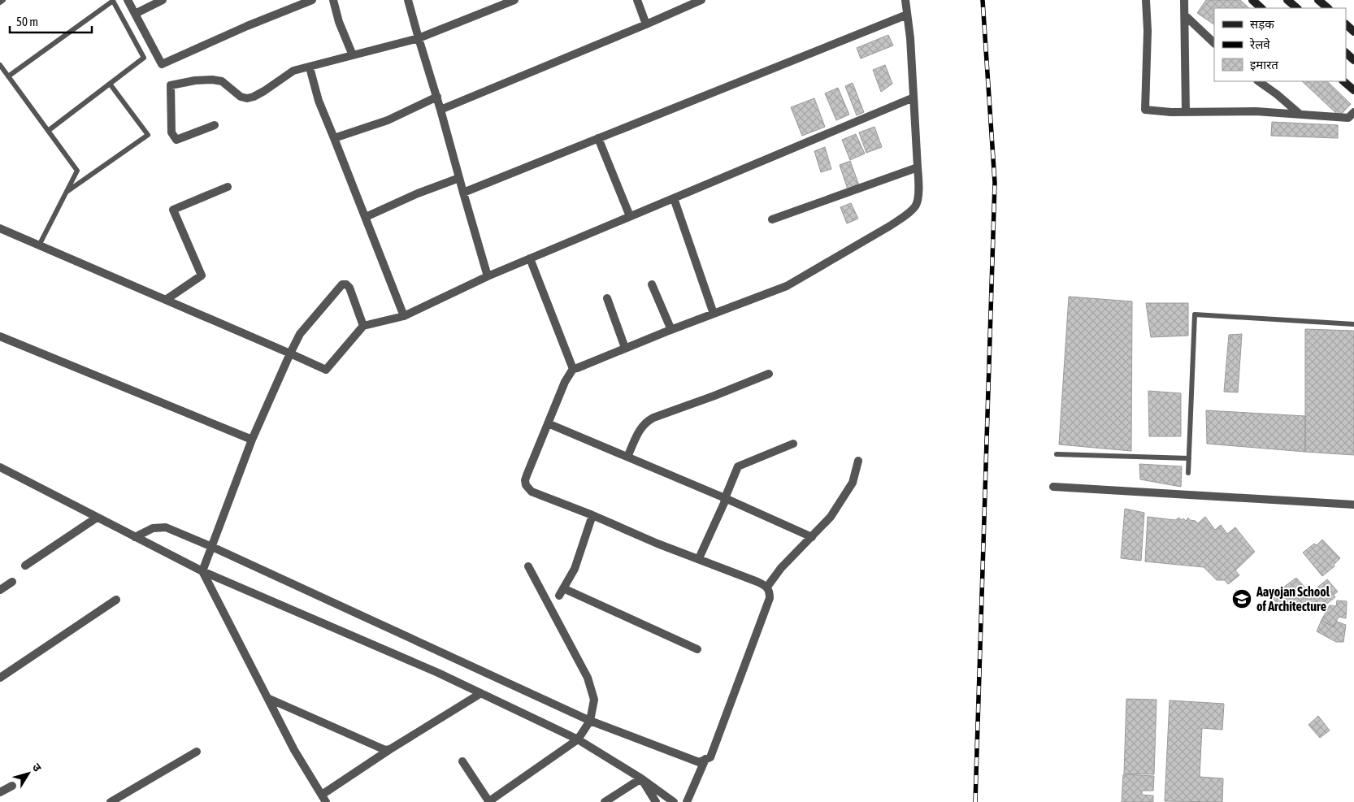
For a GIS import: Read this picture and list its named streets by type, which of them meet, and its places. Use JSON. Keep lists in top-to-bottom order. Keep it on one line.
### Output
{"places":{"school or university":["Aayojan School of Architecture"]},"legend":["सड़क","रेलवे","इमारत"],"scale_bar":"50 m","north":"top right"}
